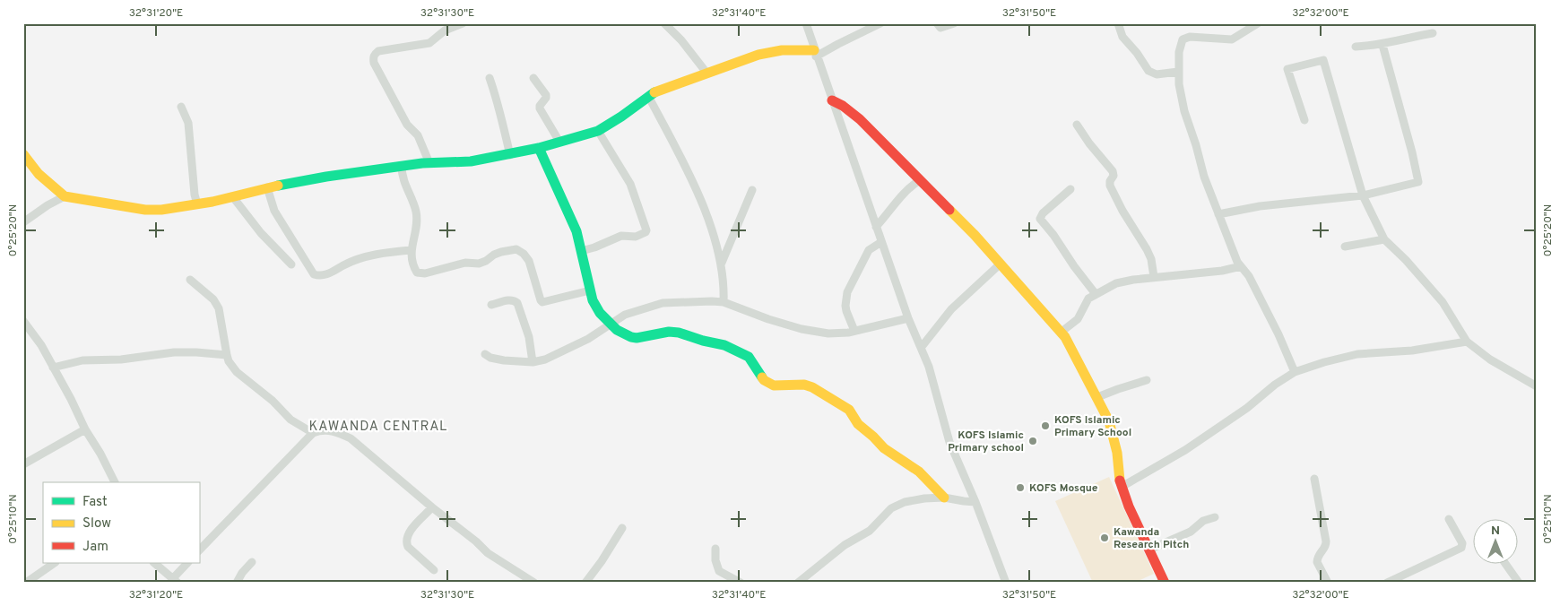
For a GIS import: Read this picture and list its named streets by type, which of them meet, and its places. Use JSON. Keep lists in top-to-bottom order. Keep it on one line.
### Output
{"districts":["KAWANDA CENTRAL"],"places":["KOFS Islamic Primary School","KOFS Islamic Primary school","KOFS Mosque","Kawanda Research Pitch"],"legend":["Fast","Slow","Jam"],"north":"top","coordinates":["32°31'20\"E","32°31'30\"E","32°31'40\"E","32°31'50\"E","32°32'00\"E","0°25'20\"N","0°25'10\"N"]}
